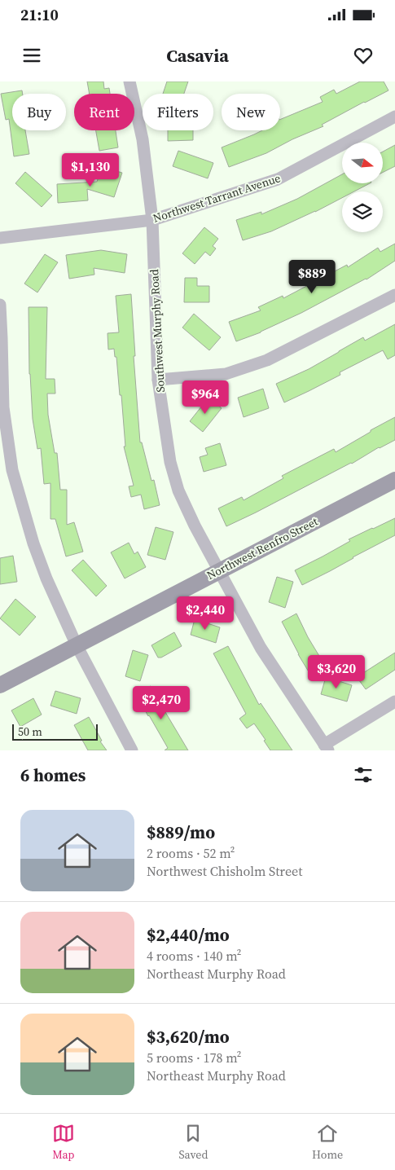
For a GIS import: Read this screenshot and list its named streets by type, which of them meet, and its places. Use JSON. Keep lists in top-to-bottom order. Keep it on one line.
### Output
{"streets":{"main road":["Northwest Renfro Street"],"street":["Northwest Tarrant Avenue","Southwest Murphy Road"]},"crossings":[["Northwest Tarrant Avenue","Southwest Murphy Road"],["Southwest Murphy Road","Northwest Renfro Street"]],"scale_bar":"50 m","north":"right","page":{"status":"21:10","header":"Casavia","chip":["Buy","Rent","Filters","New"],"price":["$1,130","$889","$964","$2,440","$3,620","$2,470"],"scale":"50 m","heading":"6 homes","list":[{"name":"$889/mo","note":"2 rooms · 52 m² · Northwest Chisholm Street"},{"name":"$2,440/mo","note":"4 rooms · 140 m² · Northeast Murphy Road"},{"name":"$3,620/mo","note":"5 rooms · 178 m² · Northeast Murphy Road"}],"tabs":["Map","Saved","Home"]}}
